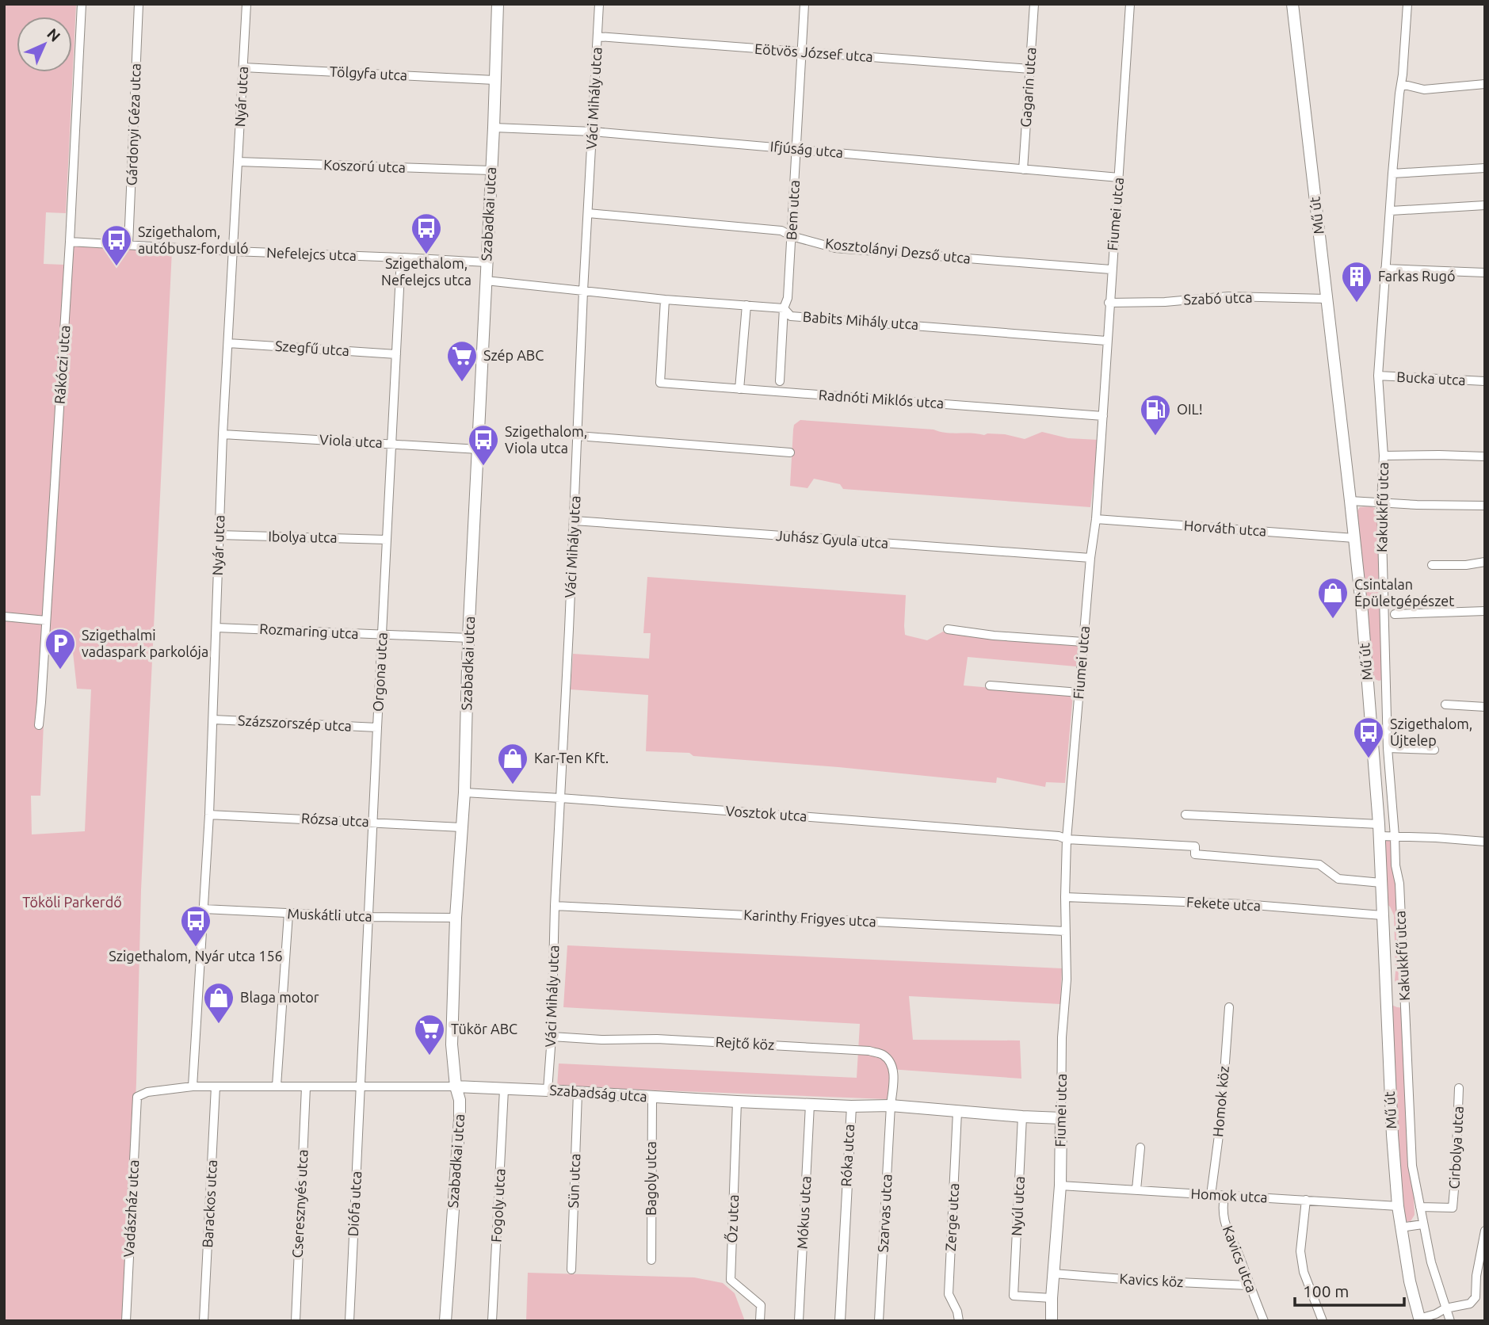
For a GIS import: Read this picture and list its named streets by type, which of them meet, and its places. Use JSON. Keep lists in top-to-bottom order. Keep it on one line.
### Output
{"streets":{"street":["Eötvös József utca","Tölgyfa utca","Gagarin utca","Nyár utca","Váci Mihály utca","Gárdonyi Géza utca","Ifjúság utca","Koszorú utca","Bem utca","Szabadkai utca","Fiumei utca","Mű út","Kosztolányi Dezső utca","Nefelejcs utca","Szabó utca","Babits Mihály utca","Szegfű utca","Rákóczi utca","Bucka utca","Radnóti Miklós utca","Viola utca","Kakukkfű utca","Horváth utca","Ibolya utca","Juhász Gyula utca","Rozmaring utca","Orgona utca","Százszorszép utca","Vosztok utca","Rózsa utca","Fekete utca","Muskátli utca","Karinthy Frigyes utca","Rejtő köz","Szabadság utca","Homok köz","Cirbolya utca","Róka utca","Bagoly utca","Sün utca","Homok utca","Barackos utca","Cseresznyés utca","Diófa utca","Fogoly utca","Nyúl utca","Vadászház utca","Mókus utca","Szarvas utca","Zerge utca","Őz utca","Kavics utca","Kavics köz"]},"crossings":[["Eötvös József utca","Gagarin utca"],["Eötvös József utca","Váci Mihály utca"],["Eötvös József utca","Bem utca"],["Tölgyfa utca","Nyár utca"],["Tölgyfa utca","Szabadkai utca"],["Gagarin utca","Ifjúság utca"],["Nyár utca","Koszorú utca"],["Nyár utca","Nefelejcs utca"],["Nyár utca","Szegfű utca"],["Nyár utca","Viola utca"],["Nyár utca","Ibolya utca"],["Nyár utca","Rozmaring utca"],["Nyár utca","Százszorszép utca"],["Nyár utca","Rózsa utca"],["Nyár utca","Muskátli utca"],["Nyár utca","Szabadság utca"],["Váci Mihály utca","Ifjúság utca"],["Váci Mihály utca","Kosztolányi Dezső utca"],["Váci Mihály utca","Babits Mihály utca"],["Váci Mihály utca","Juhász Gyula utca"],["Váci Mihály utca","Vosztok utca"],["Váci Mihály utca","Karinthy Frigyes utca"],["Váci Mihály utca","Rejtő köz"],["Váci Mihály utca","Szabadság utca"],["Gárdonyi Géza utca","Nefelejcs utca"],["Ifjúság utca","Bem utca"],["Ifjúság utca","Szabadkai utca"],["Ifjúság utca","Fiumei utca"],["Koszorú utca","Szabadkai utca"],["Bem utca","Kosztolányi Dezső utca"],["Bem utca","Babits Mihály utca"],["Szabadkai utca","Nefelejcs utca"],["Szabadkai utca","Babits Mihály utca"],["Szabadkai utca","Viola utca"],["Szabadkai utca","Rozmaring utca"],["Szabadkai utca","Vosztok utca"],["Szabadkai utca","Rózsa utca"],["Szabadkai utca","Muskátli utca"],["Szabadkai utca","Szabadság utca"],["Fiumei utca","Kosztolányi Dezső utca"],["Fiumei utca","Szabó utca"],["Fiumei utca","Babits Mihály utca"],["Fiumei utca","Radnóti Miklós utca"],["Fiumei utca","Horváth utca"],["Fiumei utca","Juhász Gyula utca"],["Fiumei utca","Vosztok utca"],["Fiumei utca","Fekete utca"],["Fiumei utca","Karinthy Frigyes utca"],["Fiumei utca","Szabadság utca"],["Fiumei utca","Homok utca"],["Fiumei utca","Nyúl utca"],["Fiumei utca","Kavics köz"],["Mű út","Szabó utca"],["Mű út","Horváth utca"],["Mű út","Vosztok utca"],["Mű út","Fekete utca"],["Mű út","Homok utca"],["Nefelejcs utca","Rákóczi utca"],["Nefelejcs utca","Orgona utca"],["Babits Mihály utca","Radnóti Miklós utca"],["Szegfű utca","Orgona utca"],["Bucka utca","Kakukkfű utca"],["Viola utca","Orgona utca"],["Kakukkfű utca","Fekete utca"],["Kakukkfű utca","Cirbolya utca"],["Ibolya utca","Orgona utca"],["Rozmaring utca","Orgona utca"],["Orgona utca","Százszorszép utca"],["Orgona utca","Rózsa utca"],["Orgona utca","Muskátli utca"],["Orgona utca","Szabadság utca"],["Orgona utca","Diófa utca"],["Rejtő köz","Szabadság utca"],["Rejtő köz","Szarvas utca"],["Szabadság utca","Róka utca"],["Szabadság utca","Bagoly utca"],["Szabadság utca","Sün utca"],["Szabadság utca","Barackos utca"],["Szabadság utca","Cseresznyés utca"],["Szabadság utca","Diófa utca"],["Szabadság utca","Fogoly utca"],["Szabadság utca","Nyúl utca"],["Szabadság utca","Vadászház utca"],["Szabadság utca","Mókus utca"],["Szabadság utca","Szarvas utca"],["Szabadság utca","Zerge utca"],["Szabadság utca","Őz utca"],["Homok köz","Homok utca"],["Homok utca","Kavics utca"],["Kavics utca","Kavics köz"]],"parks":["Tököli Parkerdő"],"places":{"bus stop":["Szigethalom, Nefelejcs utca","Szigethalom, autóbusz-forduló","Szigethalom, Viola utca","Szigethalom, Újtelep","Szigethalom, Nyár utca 156"],"building":["Farkas Rugó"],"supermarket":["Szép ABC","Tükör ABC"],"fuel station":["OIL!"],"shop":["Csintalan Épületgépészet","Kar-Ten Kft.","Blaga motor"],"parking":["Szigethalmi vadaspark parkolója"]},"scale_bar":"100 m","north":"top right"}
